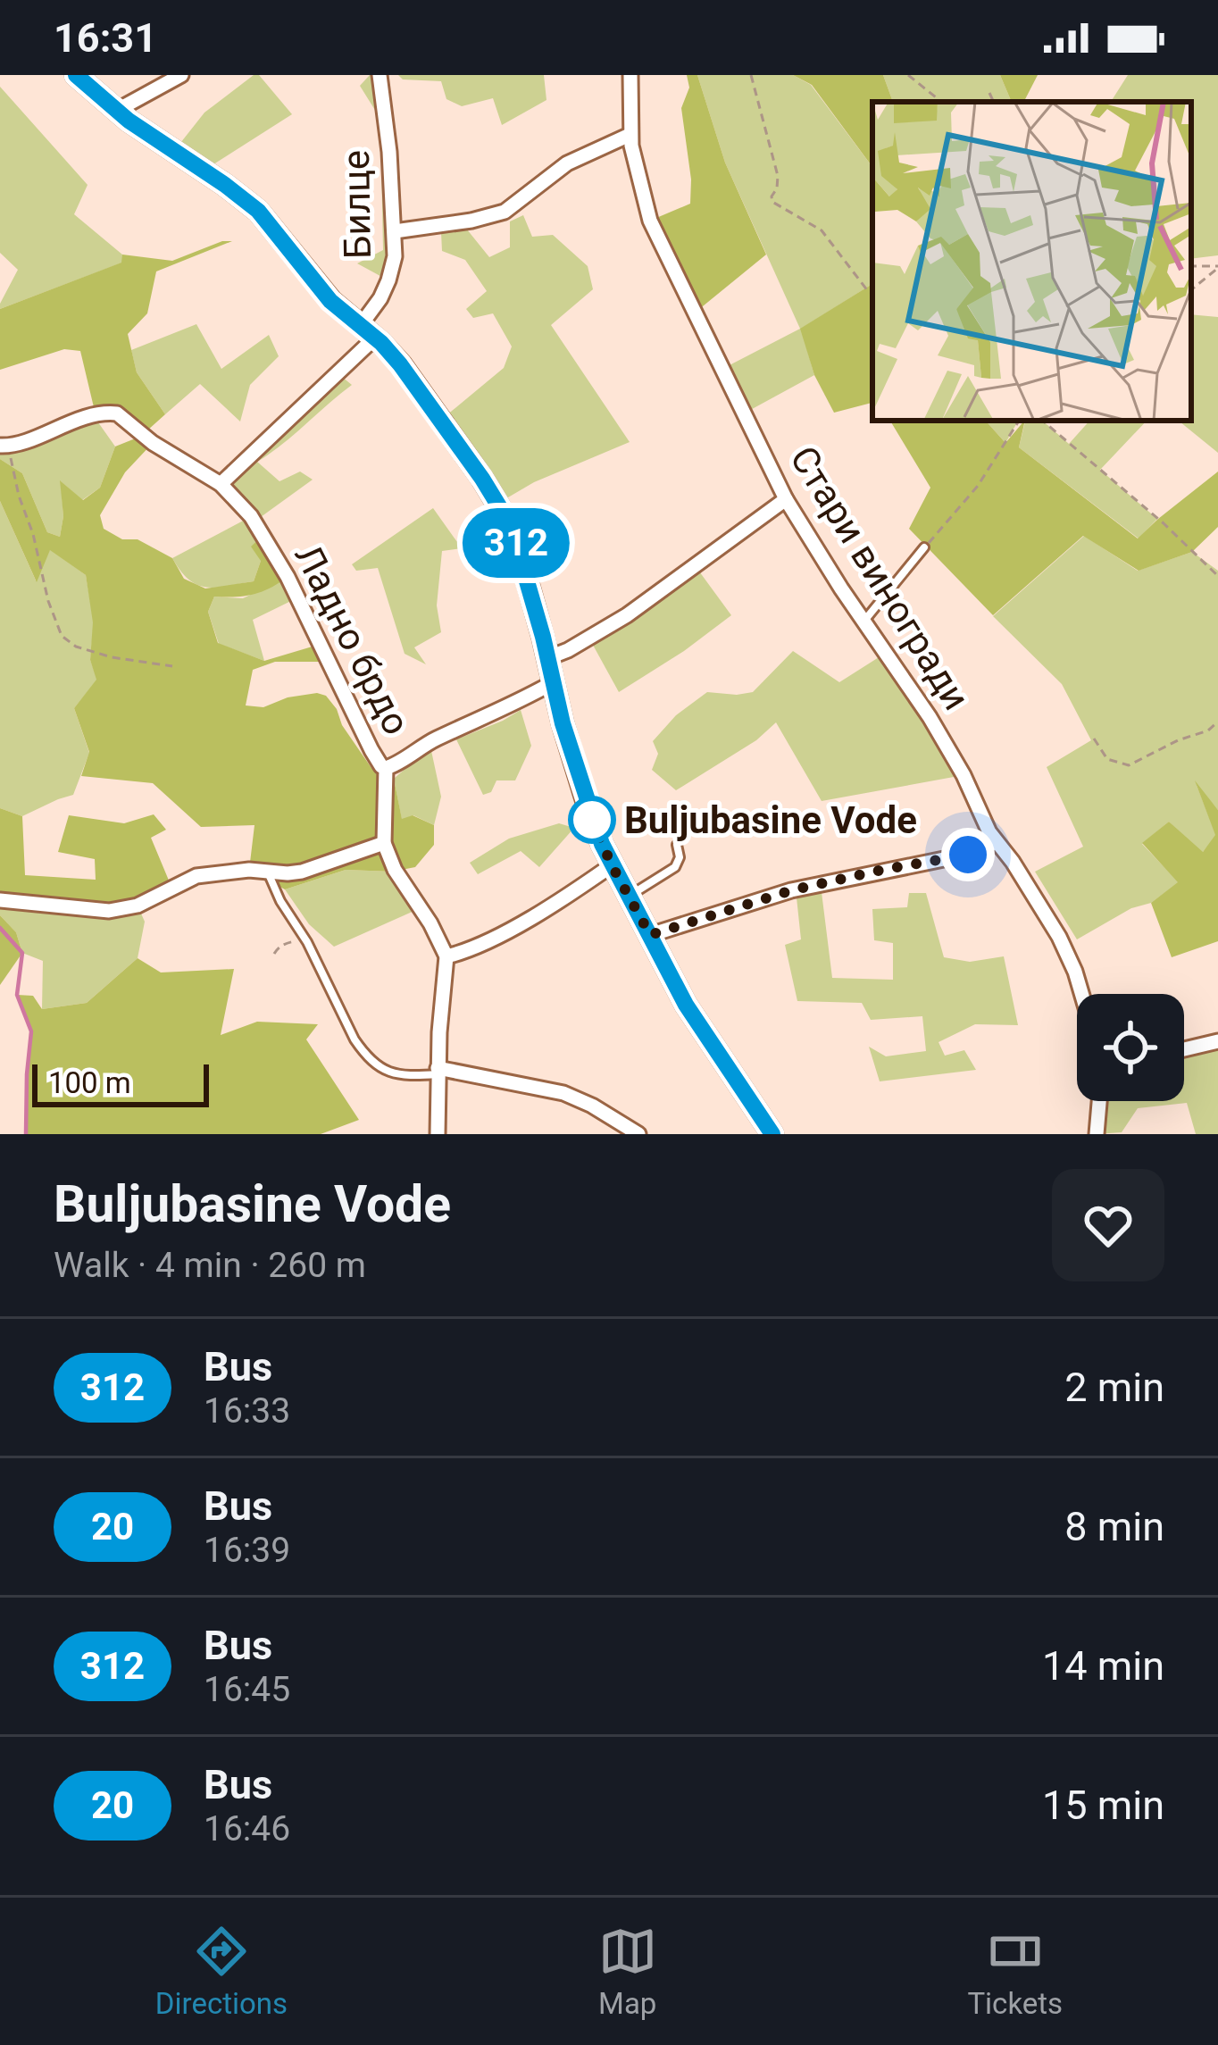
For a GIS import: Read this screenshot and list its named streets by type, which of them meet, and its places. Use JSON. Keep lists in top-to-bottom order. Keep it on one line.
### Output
{"streets":{"street":["Билце","Стари виногради","Ладно брдо"]},"crossings":[["Билце","Ладно брдо"]],"places":["Buljubasine Vode"],"lines":["bus line 312"],"scale_bar":"100 m","page":{"status":"16:31","on_map":"312","scale":"100 m","heading":["Buljubasine Vode","Walk · 4 min · 260 m"],"list":[{"mark":"312","name":"Bus","note":"16:33","value":"2 min"},{"mark":"20","name":"Bus","note":"16:39","value":"8 min"},{"mark":"312","name":"Bus","note":"16:45","value":"14 min"},{"mark":"20","name":"Bus","note":"16:46","value":"15 min"}],"tabs":["Directions","Map","Tickets"]}}
